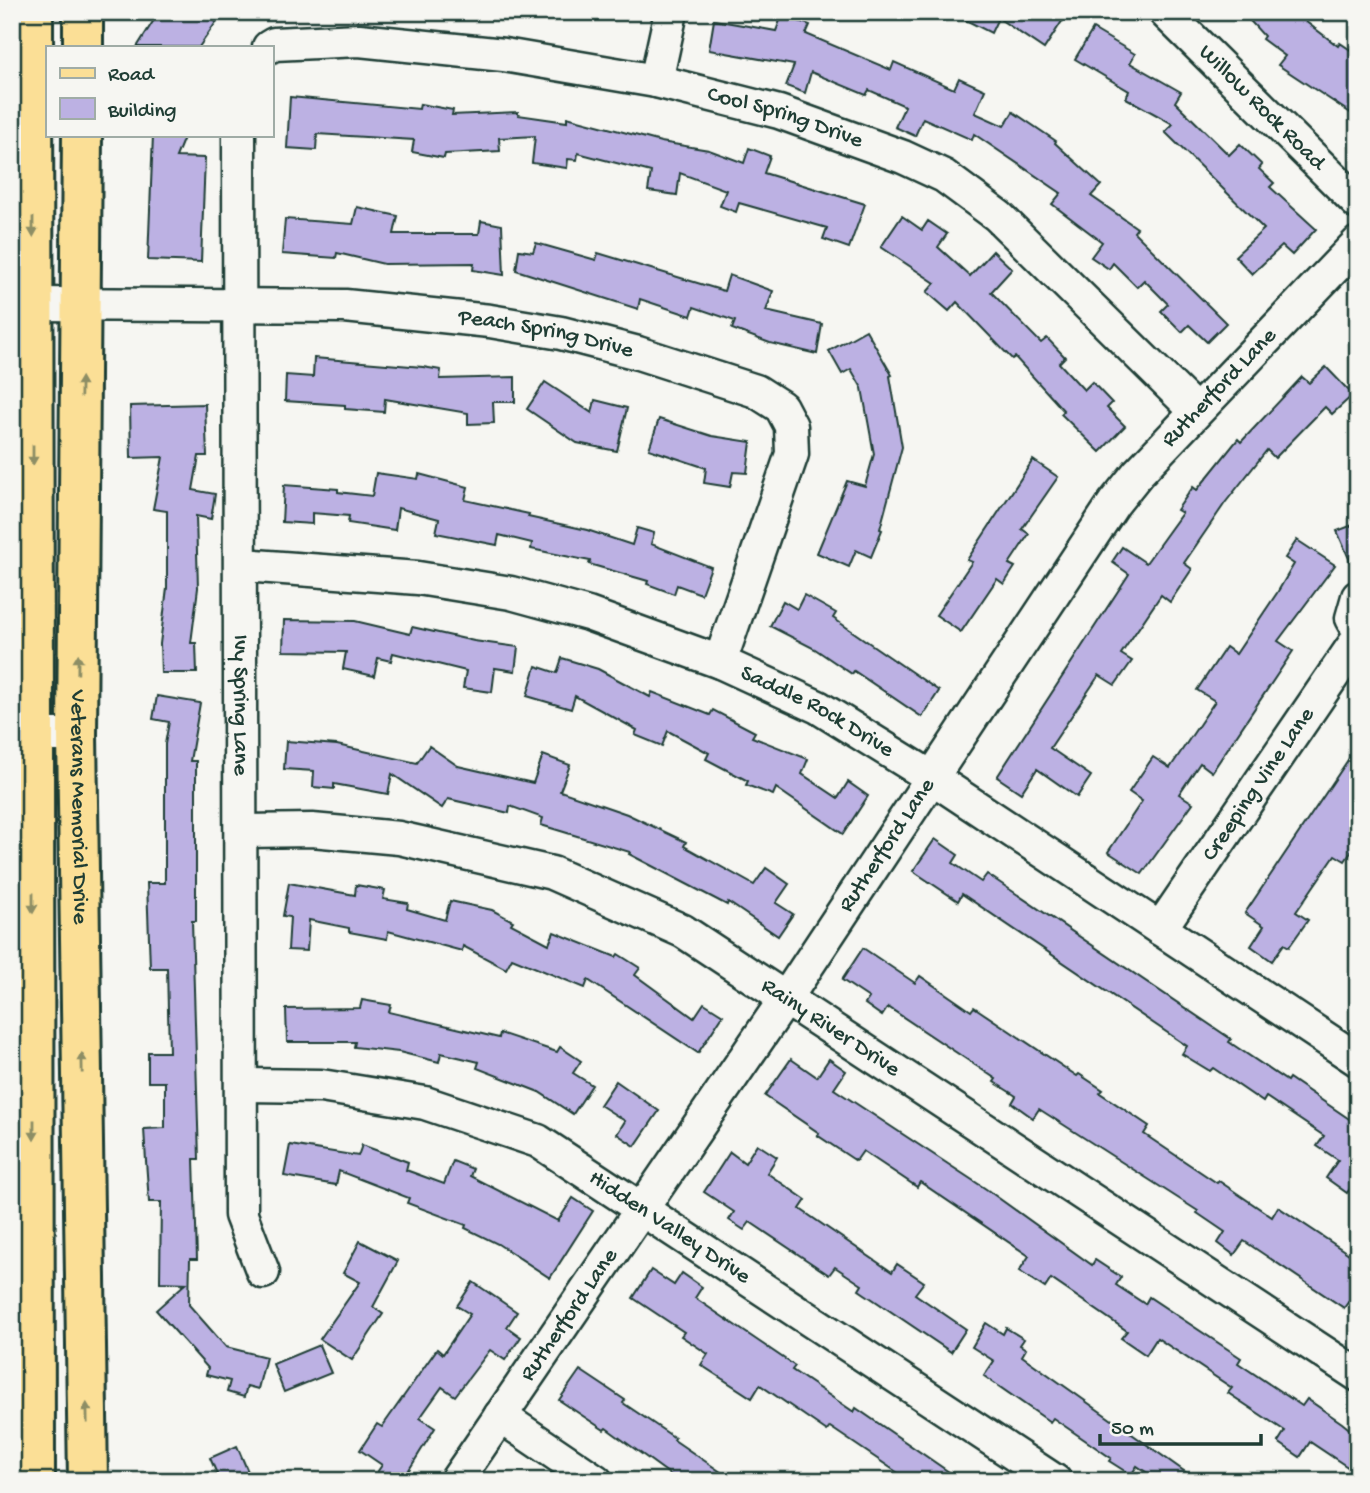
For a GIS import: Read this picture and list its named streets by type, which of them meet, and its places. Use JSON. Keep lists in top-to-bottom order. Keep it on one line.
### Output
{"streets":{"main road":["Veterans Memorial Drive"],"street":["Willow Rock Road","Cool Spring Drive","Peach Spring Drive","Rutherford Lane","Ivy Spring Lane","Saddle Rock Drive","Creeping Vine Lane","Rainy River Drive","Hidden Valley Drive"]},"crossings":[["Cool Spring Drive","Rutherford Lane"],["Peach Spring Drive","Ivy Spring Lane"],["Peach Spring Drive","Saddle Rock Drive"],["Peach Spring Drive","Veterans Memorial Drive"],["Rutherford Lane","Saddle Rock Drive"],["Rutherford Lane","Rainy River Drive"],["Rutherford Lane","Hidden Valley Drive"],["Ivy Spring Lane","Saddle Rock Drive"],["Ivy Spring Lane","Rainy River Drive"],["Ivy Spring Lane","Hidden Valley Drive"],["Saddle Rock Drive","Creeping Vine Lane"]],"legend":["Road","Building"],"scale_bar":"50 m"}
